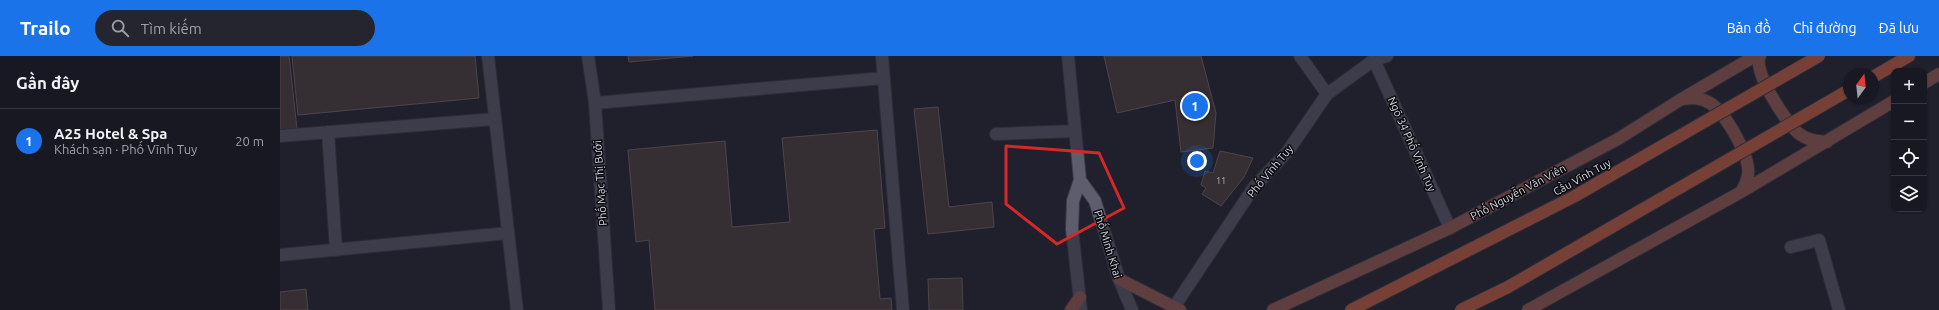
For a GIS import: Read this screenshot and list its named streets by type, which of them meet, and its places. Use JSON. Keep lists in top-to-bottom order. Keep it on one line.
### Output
{"streets":{"highway":["Cầu Vĩnh Tuy"],"main road":["Phố Nguyễn Văn Viên"],"street":["Ngõ 34 Phố Vĩnh Tuy","Phố Vĩnh Tuy","Phố Mạc Thị Bưởi","Phố Minh Khai"]},"crossings":[["Ngõ 34 Phố Vĩnh Tuy","Phố Vĩnh Tuy"],["Ngõ 34 Phố Vĩnh Tuy","Phố Nguyễn Văn Viên"]],"house_numbers":["11"],"north":"top","page":{"header":"Trailo","search":"Tìm kiếm","nav":["Bản đồ","Chỉ đường","Đã lưu"],"heading":"Gần đây","map_buttons":["+","−"],"pins":"1","list":[{"mark":"1","name":"A25 Hotel & Spa","note":"Khách sạn · Phố Vĩnh Tuy","value":"20 m"}]}}
